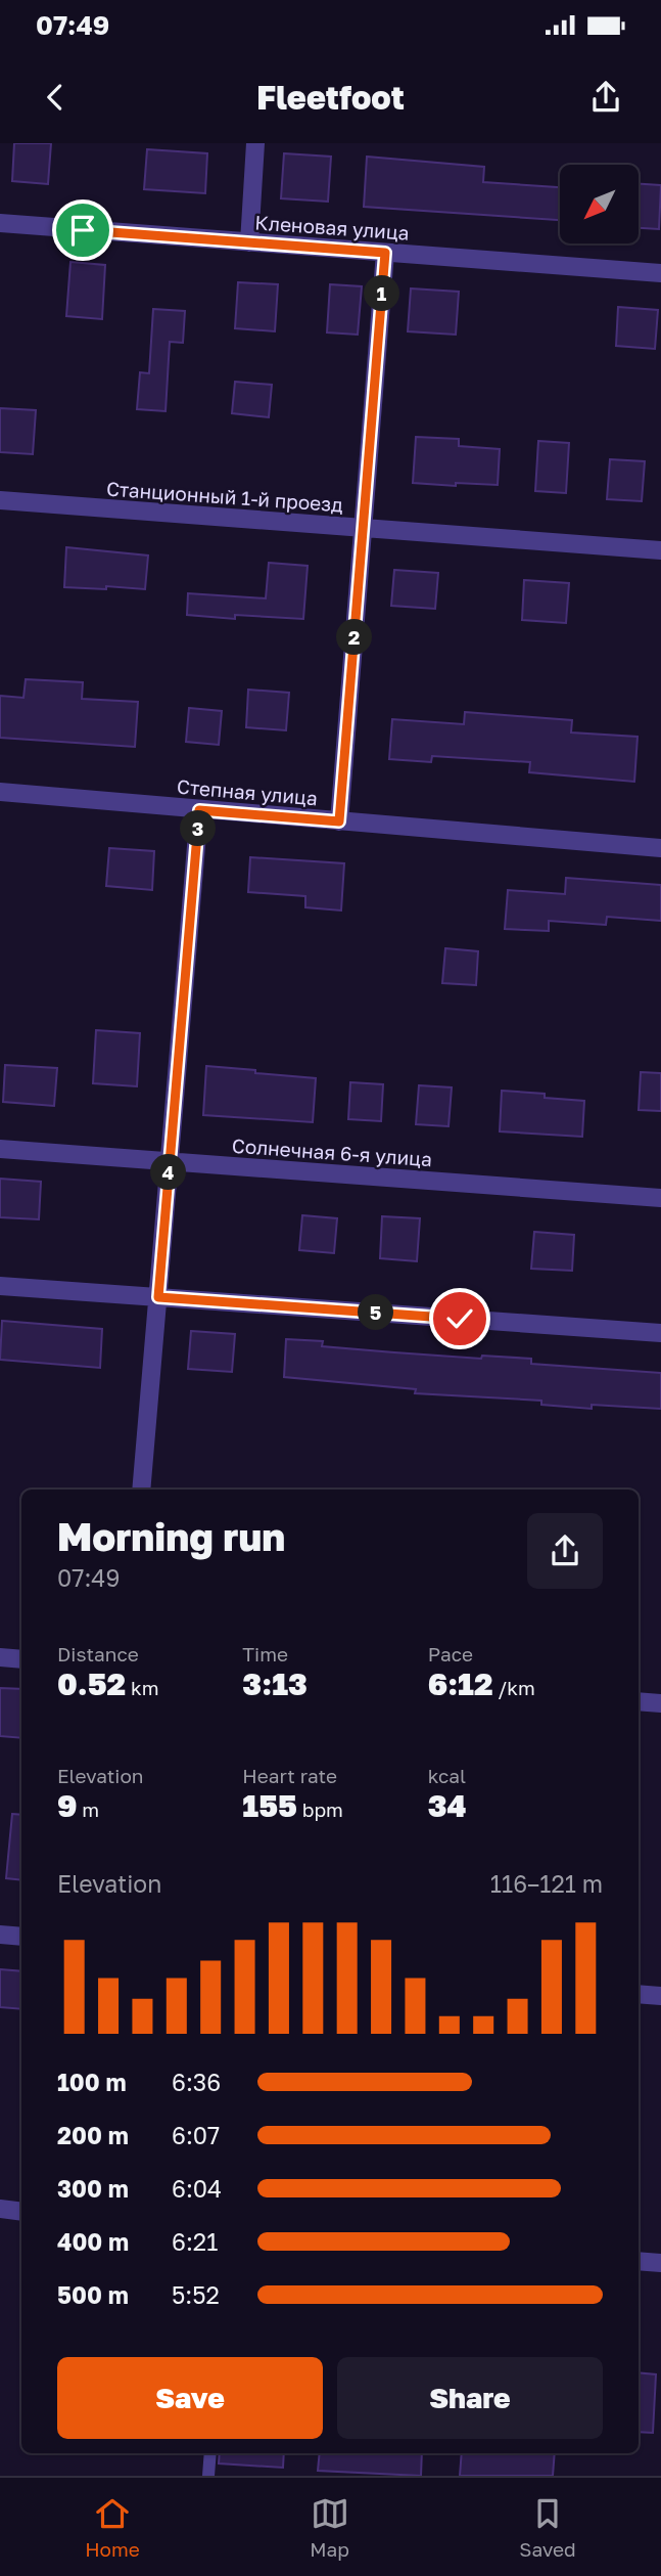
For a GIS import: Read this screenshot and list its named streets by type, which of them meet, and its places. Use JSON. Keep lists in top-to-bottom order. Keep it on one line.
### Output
{"streets":{"street":["Кленовая улица","Станционный 1-й проезд","Степная улица","Солнечная 6-я улица"]},"north":"bottom left","page":{"status":"07:49","header":"Fleetfoot","pins":["1","2","3","4","5"],"heading":["Morning run","07:49"],"stats":[["Distance","0.52 km"],["Time","3:13"],["Pace","6:12 /km"],["Elevation","9 m"],["Heart rate","155 bpm"],["kcal","34"]],"chart":["Elevation","116–121 m"],"list":[{"name":"100 m","note":"6:36"},{"name":"200 m","note":"6:07"},{"name":"300 m","note":"6:04"},{"name":"400 m","note":"6:21"},{"name":"500 m","note":"5:52"}],"buttons":["Save","Share"],"tabs":["Home","Map","Saved"]}}
